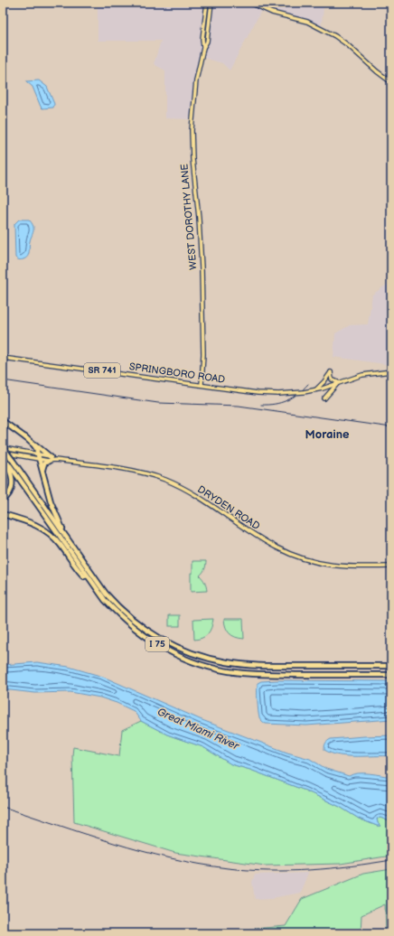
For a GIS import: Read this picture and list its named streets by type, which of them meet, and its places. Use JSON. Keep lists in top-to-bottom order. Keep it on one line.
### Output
{"streets":{"highway":["I 75"],"main road":["WEST DOROTHY LANE","SR 741","SPRINGBORO ROAD","DRYDEN ROAD"]},"crossings":[["WEST DOROTHY LANE","SPRINGBORO ROAD"],["SR 741","SPRINGBORO ROAD"],["DRYDEN ROAD","I 75"]],"districts":["Moraine"],"water":["Great Miami River"]}
